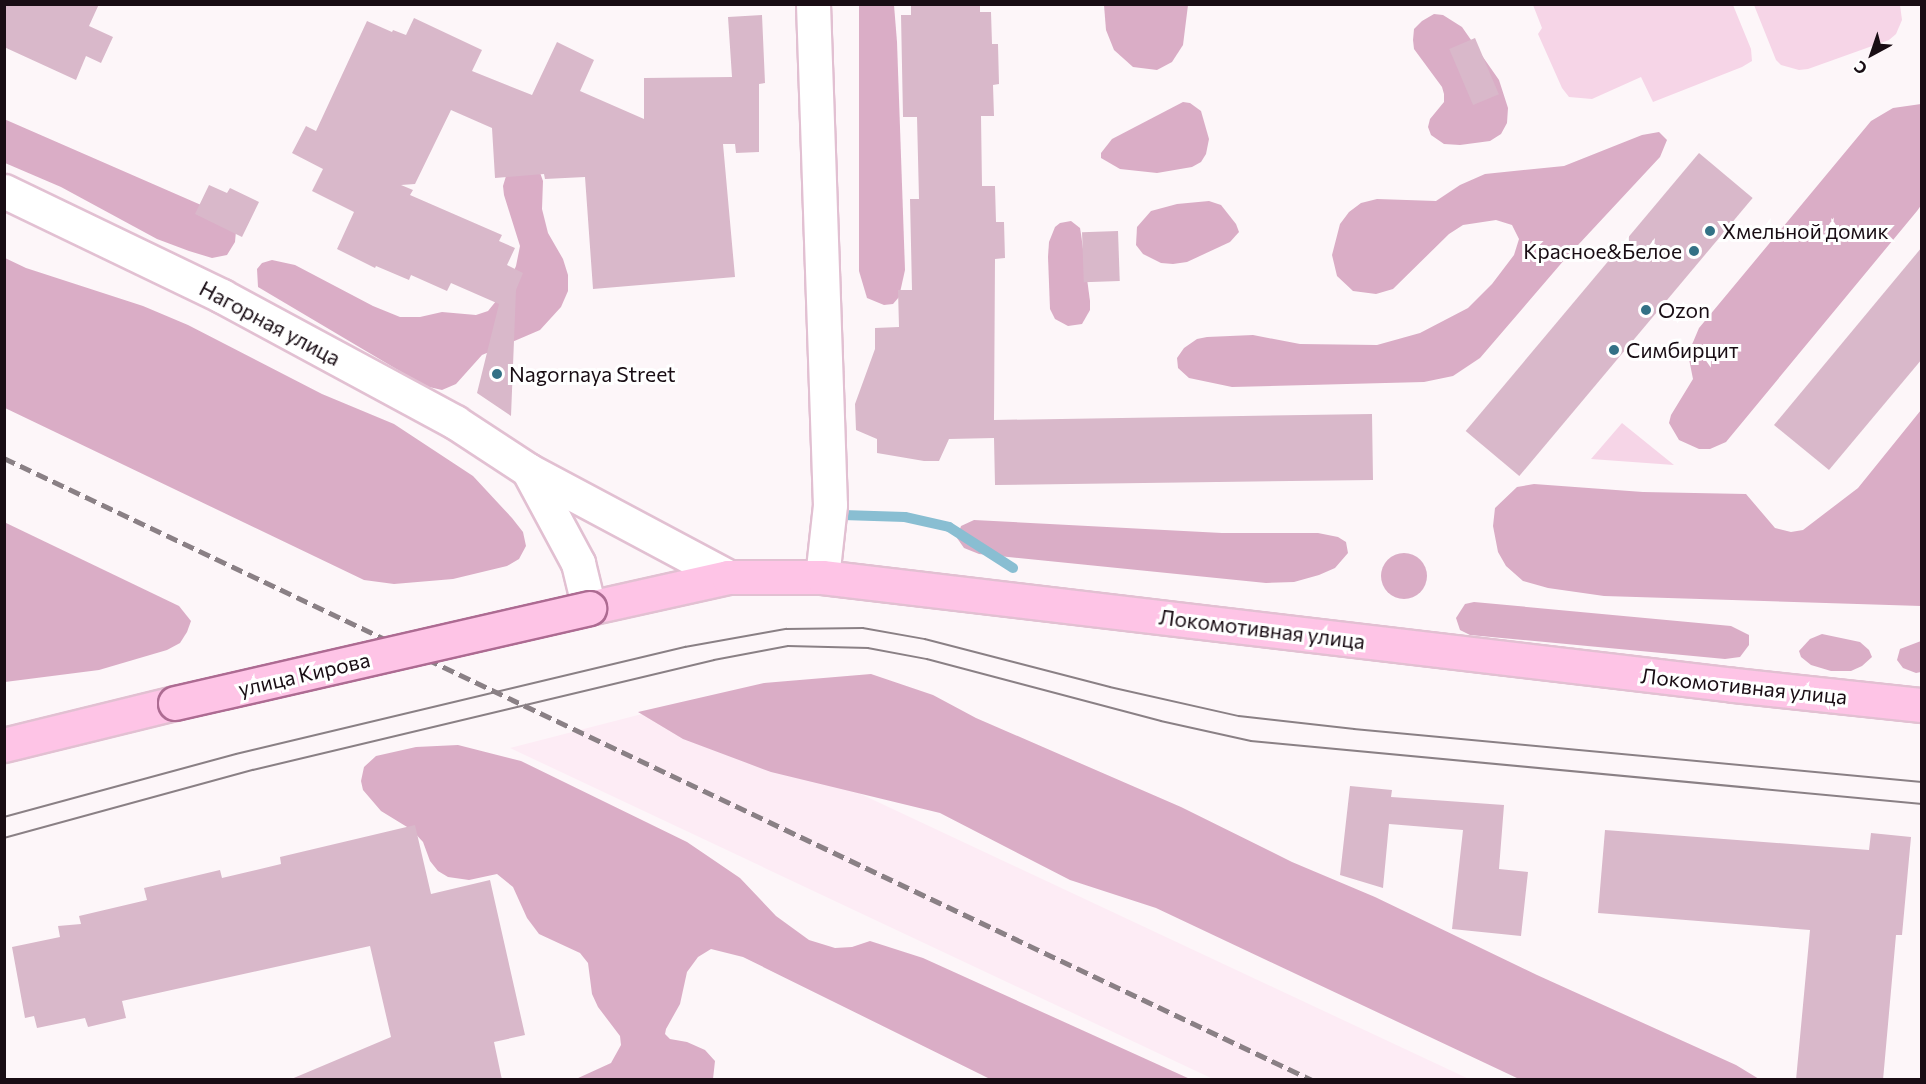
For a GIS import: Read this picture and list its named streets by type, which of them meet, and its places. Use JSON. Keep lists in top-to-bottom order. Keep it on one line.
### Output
{"streets":{"main road":["Локомотивная улица","улица Кирова"],"street":["Нагорная улица"]},"crossings":[["Нагорная улица","Локомотивная улица"],["Нагорная улица","улица Кирова"],["Локомотивная улица","улица Кирова"]],"places":["Хмельной домик","Красное&Белое","Ozon","Симбирцит","Nagornaya Street"],"north":"bottom left"}
